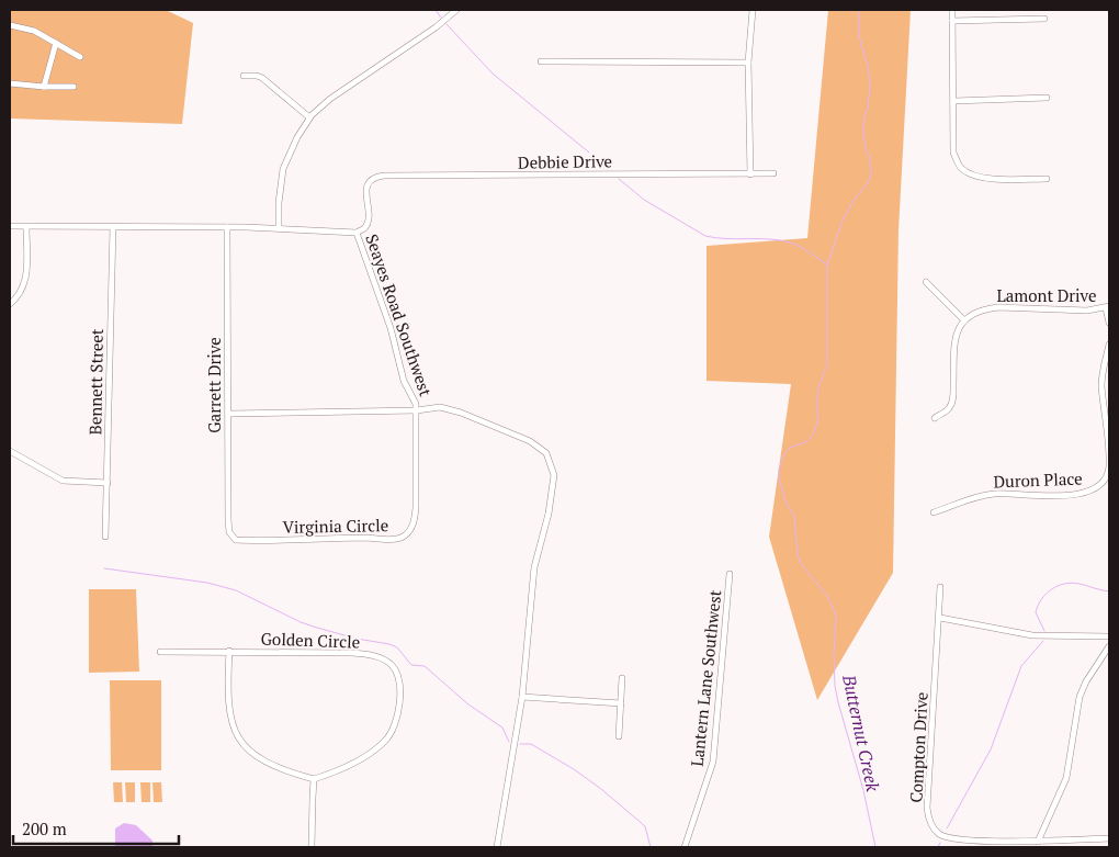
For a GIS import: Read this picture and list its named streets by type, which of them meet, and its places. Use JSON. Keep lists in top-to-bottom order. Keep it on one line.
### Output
{"streets":{"street":["Debbie Drive","Lamont Drive","Seayes Road Southwest","Bennett Street","Garrett Drive","Duron Place","Virginia Circle","Golden Circle","Lantern Lane Southwest","Compton Drive"]},"crossings":[["Debbie Drive","Seayes Road Southwest"],["Seayes Road Southwest","Bennett Street"],["Seayes Road Southwest","Garrett Drive"],["Seayes Road Southwest","Virginia Circle"],["Garrett Drive","Virginia Circle"]],"water":["Butternut Creek"],"scale_bar":"200 m"}
